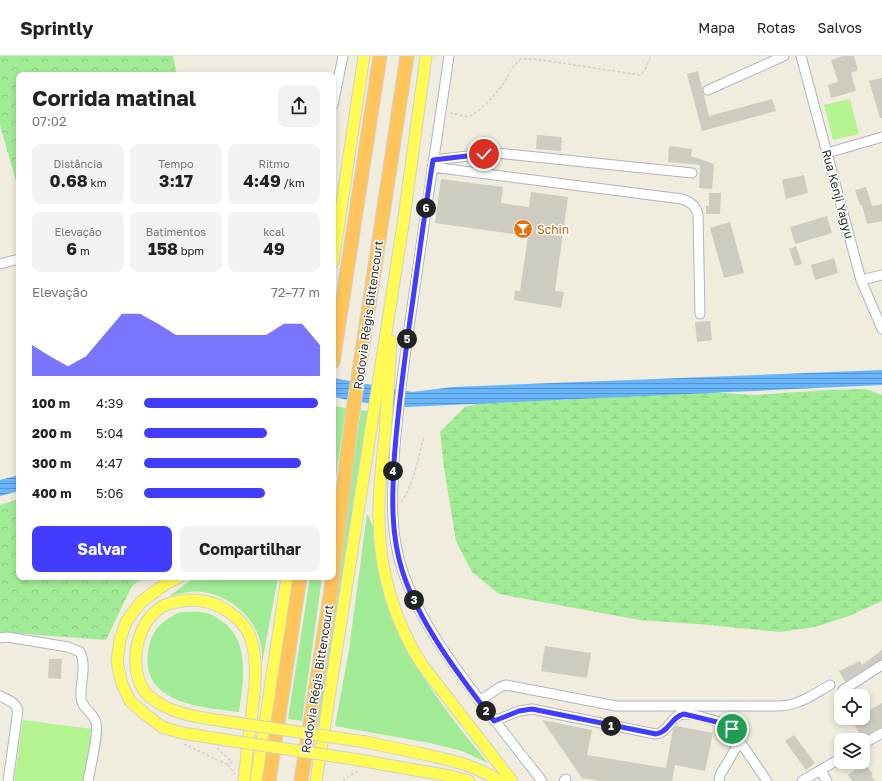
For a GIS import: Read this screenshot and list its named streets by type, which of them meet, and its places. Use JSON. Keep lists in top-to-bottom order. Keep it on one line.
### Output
{"streets":{"highway":["Rodovia Régis Bittencourt"],"street":["Rua Kenji Yagyu"]},"places":{"bar":["Schin"]},"page":{"header":"Sprintly","nav":["Mapa","Rotas","Salvos"],"heading":["Corrida matinal","07:02"],"stats":[["Distância","0.68 km"],["Tempo","3:17"],["Ritmo","4:49 /km"],["Elevação","6 m"],["Batimentos","158 bpm"],["kcal","49"]],"pins":["6","5","4","3","2","1"],"chart":["Elevação","72–77 m"],"list":[{"name":"100 m","note":"4:39"},{"name":"200 m","note":"5:04"},{"name":"300 m","note":"4:47"},{"name":"400 m","note":"5:06"}],"buttons":["Salvar","Compartilhar"]}}
